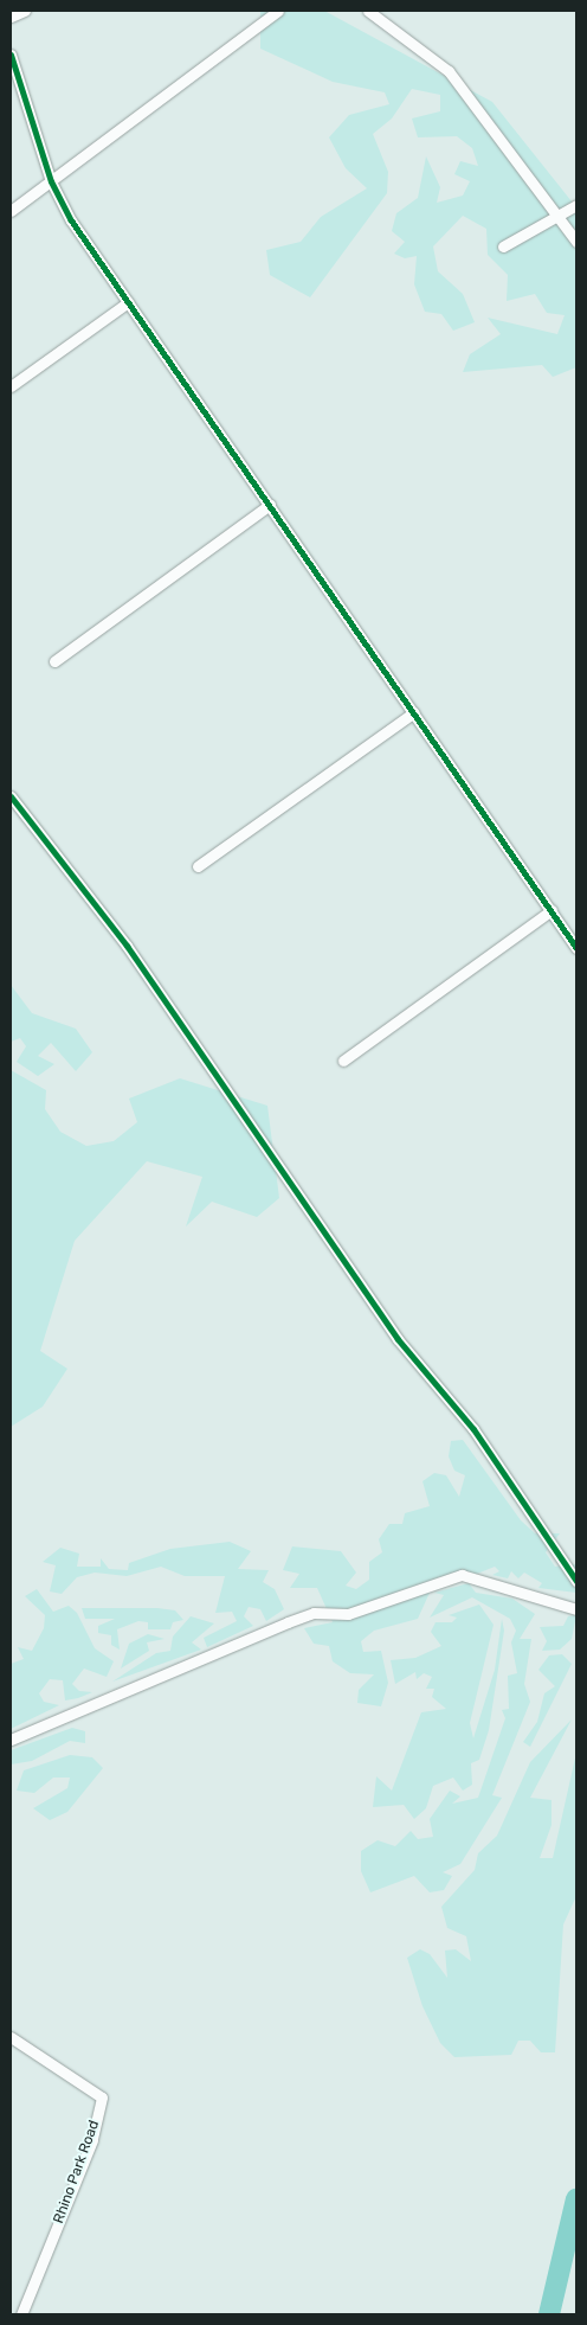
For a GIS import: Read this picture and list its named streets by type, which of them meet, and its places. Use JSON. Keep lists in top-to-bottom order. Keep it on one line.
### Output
{"streets":{"street":["Rhino Park Road"]}}
